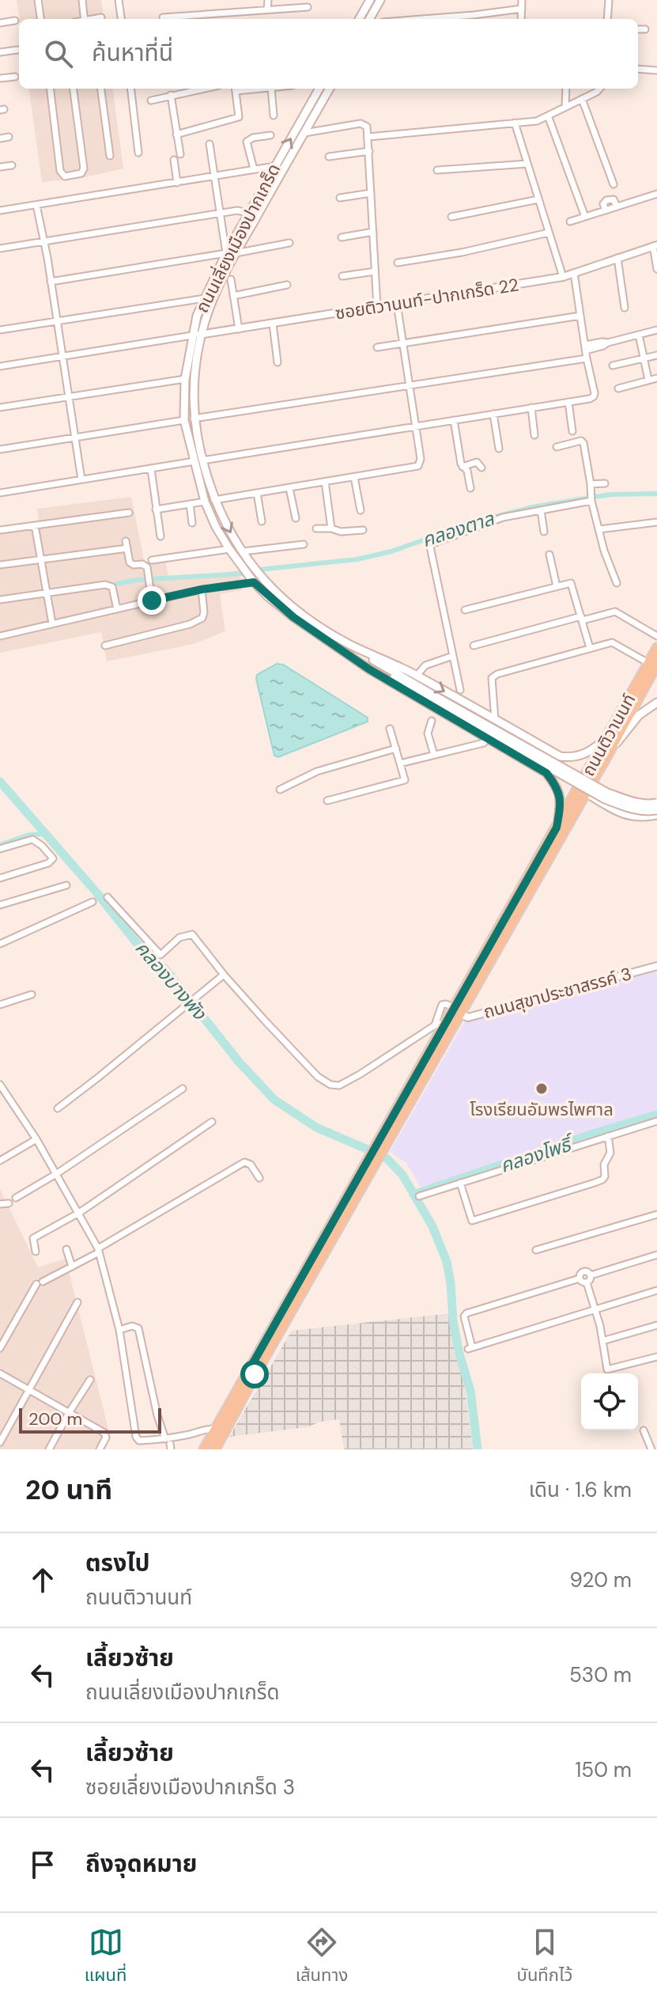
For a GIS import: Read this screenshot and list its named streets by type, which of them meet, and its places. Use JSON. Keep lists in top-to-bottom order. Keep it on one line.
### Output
{"streets":{"main road":["ถนนเลี่ยงเมืองปากเกร็ด","ถนนติวานนท์"],"street":["ซอยติวานนท์-ปากเกร็ด 22","ถนนสุขาประชาสรรค์ 3"]},"crossings":[["ถนนเลี่ยงเมืองปากเกร็ด","ซอยติวานนท์-ปากเกร็ด 22"],["ถนนเลี่ยงเมืองปากเกร็ด","ถนนติวานนท์"],["ถนนติวานนท์","ถนนสุขาประชาสรรค์ 3"]],"water":["คลองตาล","คลองบางพัง","คลองโพธิ์"],"places":["โรงเรียนอัมพรไพศาล"],"scale_bar":"200 m","page":{"search":"ค้นหาที่นี่","scale":"200 m","heading":["20 นาที","เดิน · 1.6 km"],"list":[["ตรงไป","ถนนติวานนท์","920 m"],["เลี้ยวซ้าย","ถนนเลี่ยงเมืองปากเกร็ด","530 m"],["เลี้ยวซ้าย","ซอยเลี่ยงเมืองปากเกร็ด 3","150 m"],"ถึงจุดหมาย"],"nav":["แผนที่","เส้นทาง","บันทึกไว้"]}}
